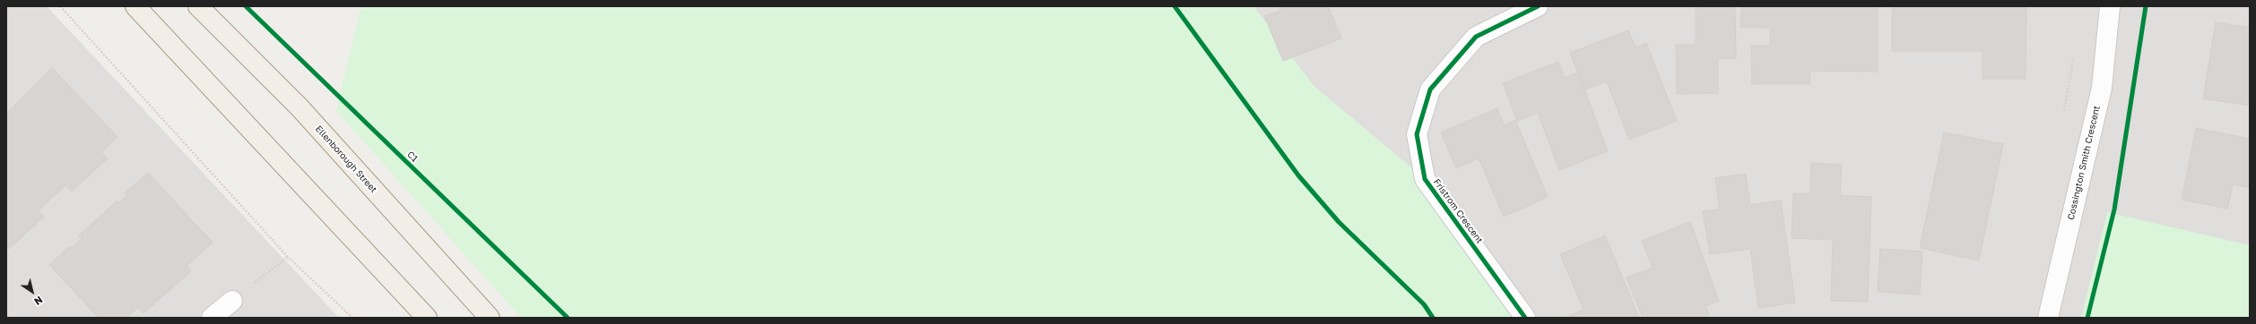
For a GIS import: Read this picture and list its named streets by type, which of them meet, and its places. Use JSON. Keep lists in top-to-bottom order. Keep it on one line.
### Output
{"streets":{"main road":["Ellenborough Street"],"street":["Cossington Smith Crescent","Fristrom Crescent"],"cycle path":["C1"]},"north":"bottom right"}
